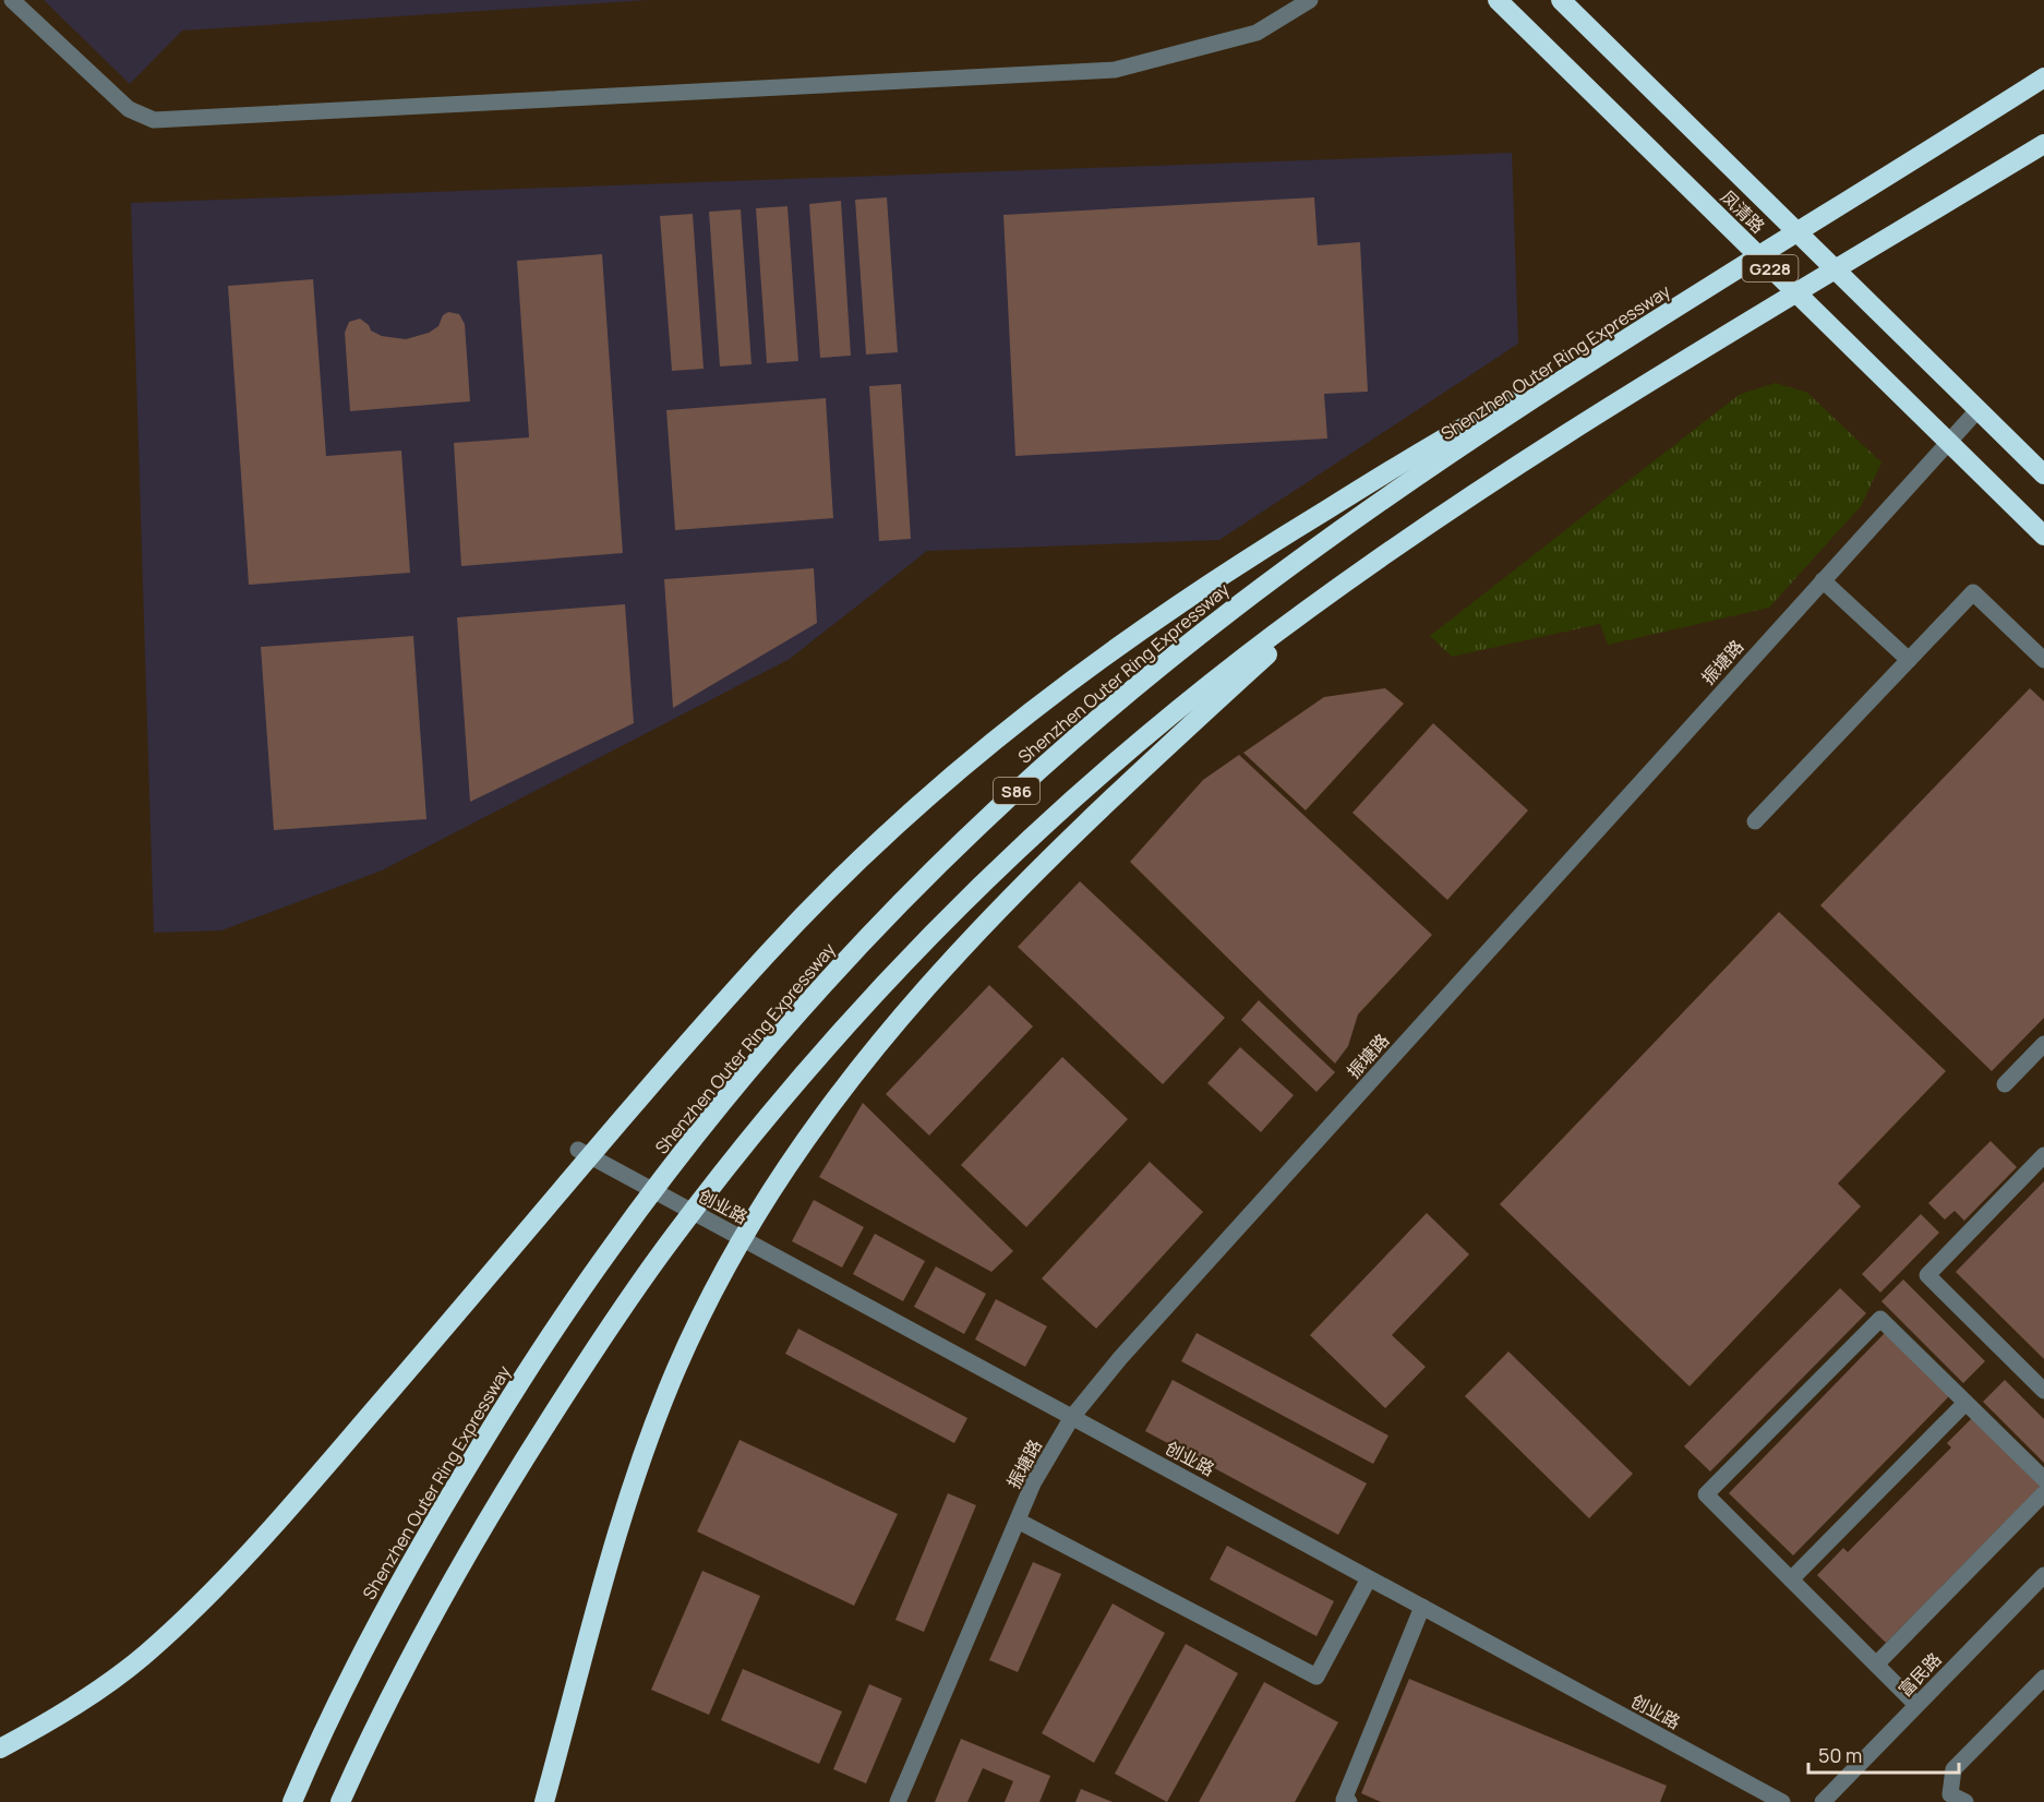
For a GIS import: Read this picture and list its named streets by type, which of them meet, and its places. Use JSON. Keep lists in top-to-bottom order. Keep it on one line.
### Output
{"streets":{"highway":["凤清路","G228","Shenzhen Outer Ring Expressway","S86"],"street":["振塘路","创业路","富民路"]},"crossings":[["凤清路","振塘路"],["振塘路","创业路"]],"scale_bar":"50 m"}
